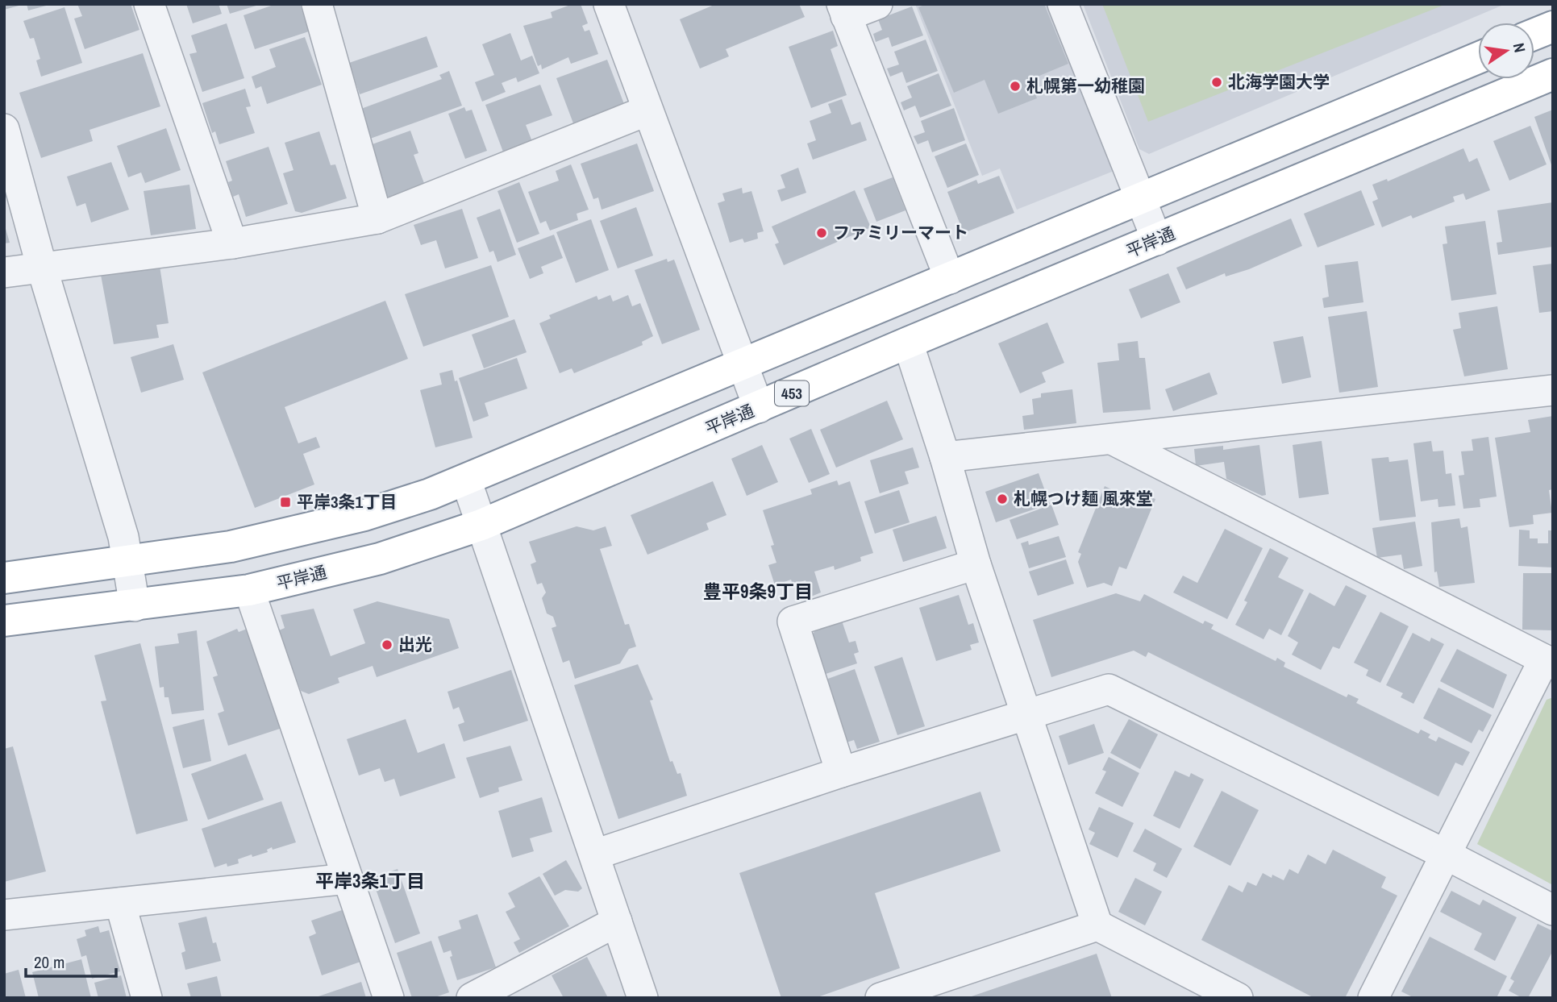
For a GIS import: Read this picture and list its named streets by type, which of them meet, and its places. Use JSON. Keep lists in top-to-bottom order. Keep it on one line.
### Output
{"streets":{"highway":["平岸通","453"]},"districts":["豊平9条9丁目","平岸3条1丁目"],"places":{"other":["北海学園大学","札幌第一幼稚園","ファミリーマート","札幌つけ麺 風來堂","出光"],"transit":["平岸3条1丁目"]},"scale_bar":"20 m","north":"right"}
